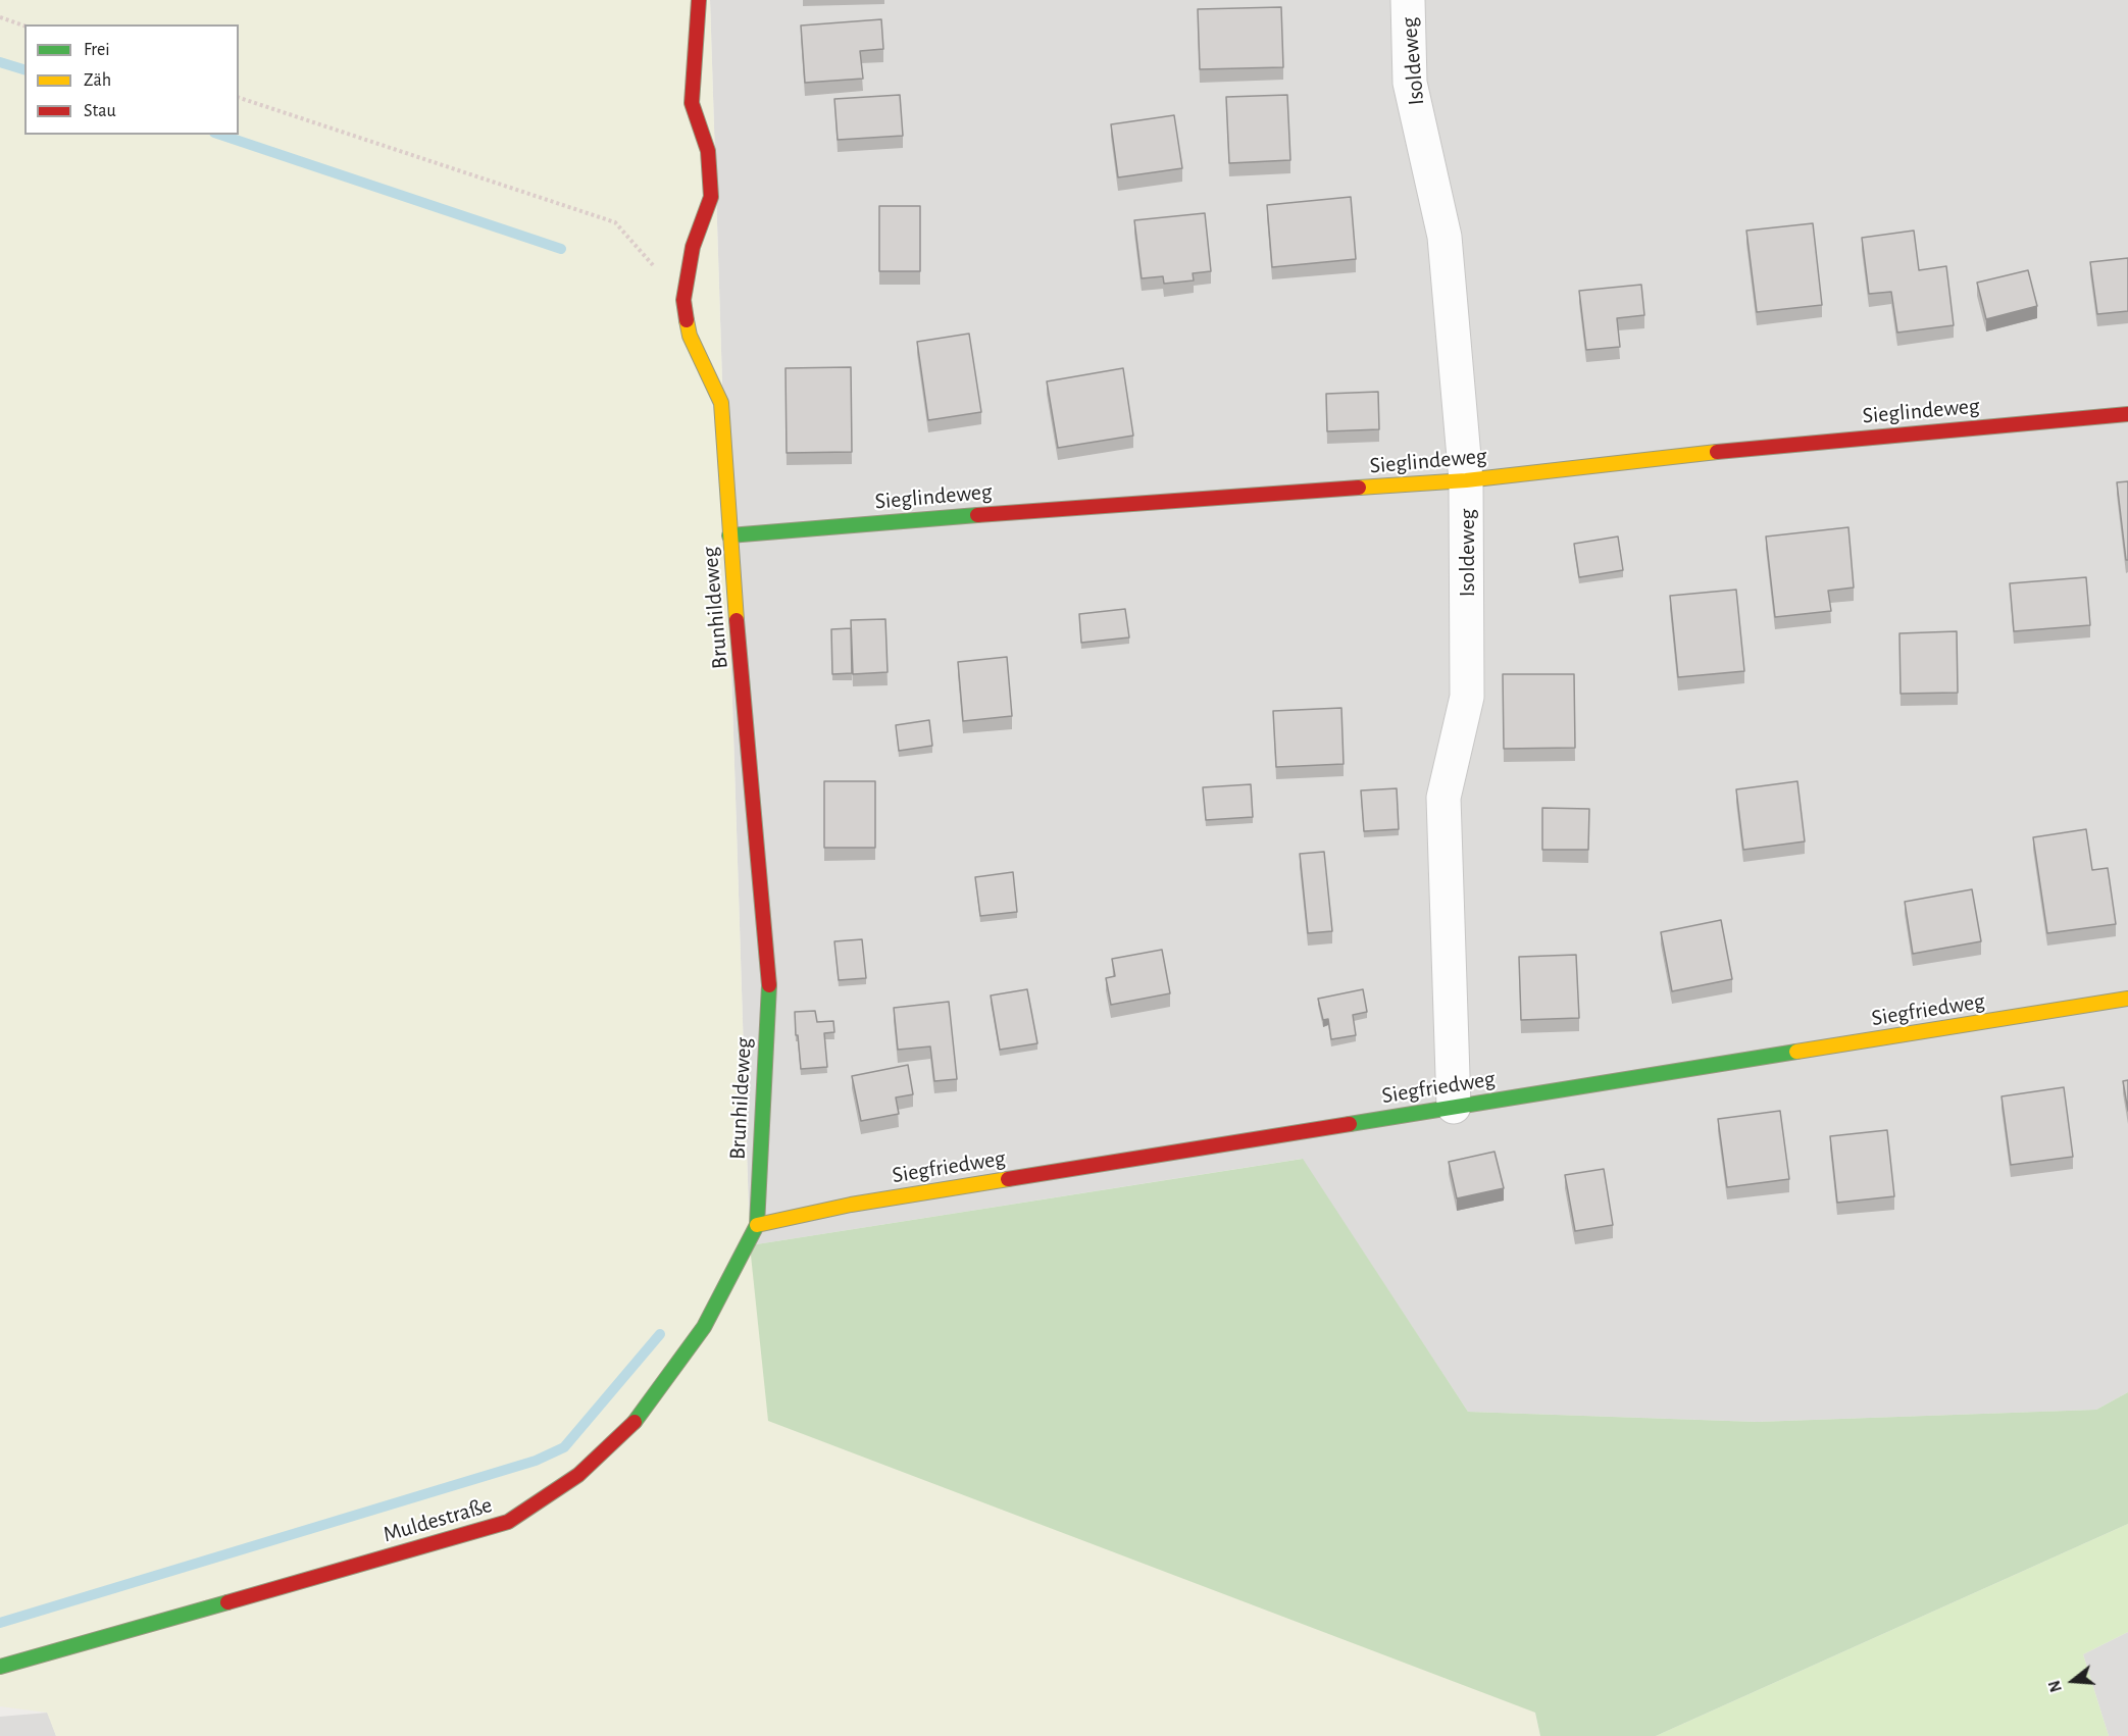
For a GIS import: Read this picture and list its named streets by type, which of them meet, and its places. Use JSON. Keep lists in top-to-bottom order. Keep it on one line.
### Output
{"streets":{"street":["Isoldeweg","Sieglindeweg","Brunhildeweg","Siegfriedweg","Muldestraße"]},"crossings":[["Isoldeweg","Sieglindeweg"],["Isoldeweg","Siegfriedweg"],["Sieglindeweg","Brunhildeweg"],["Brunhildeweg","Siegfriedweg"],["Brunhildeweg","Muldestraße"],["Siegfriedweg","Muldestraße"]],"legend":["Frei","Zäh","Stau"],"north":"left"}
